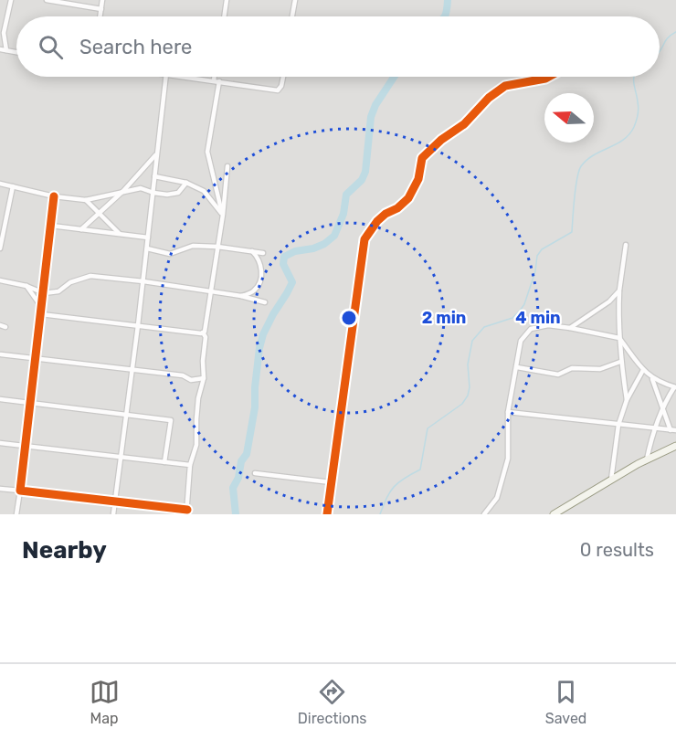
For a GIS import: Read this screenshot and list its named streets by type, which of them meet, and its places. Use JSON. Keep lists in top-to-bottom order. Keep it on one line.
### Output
{"north":"left","page":{"search":"Search here","heading":["Nearby","0 results"],"nav":["Map","Directions","Saved"]},"rings":["2 min","4 min"]}
